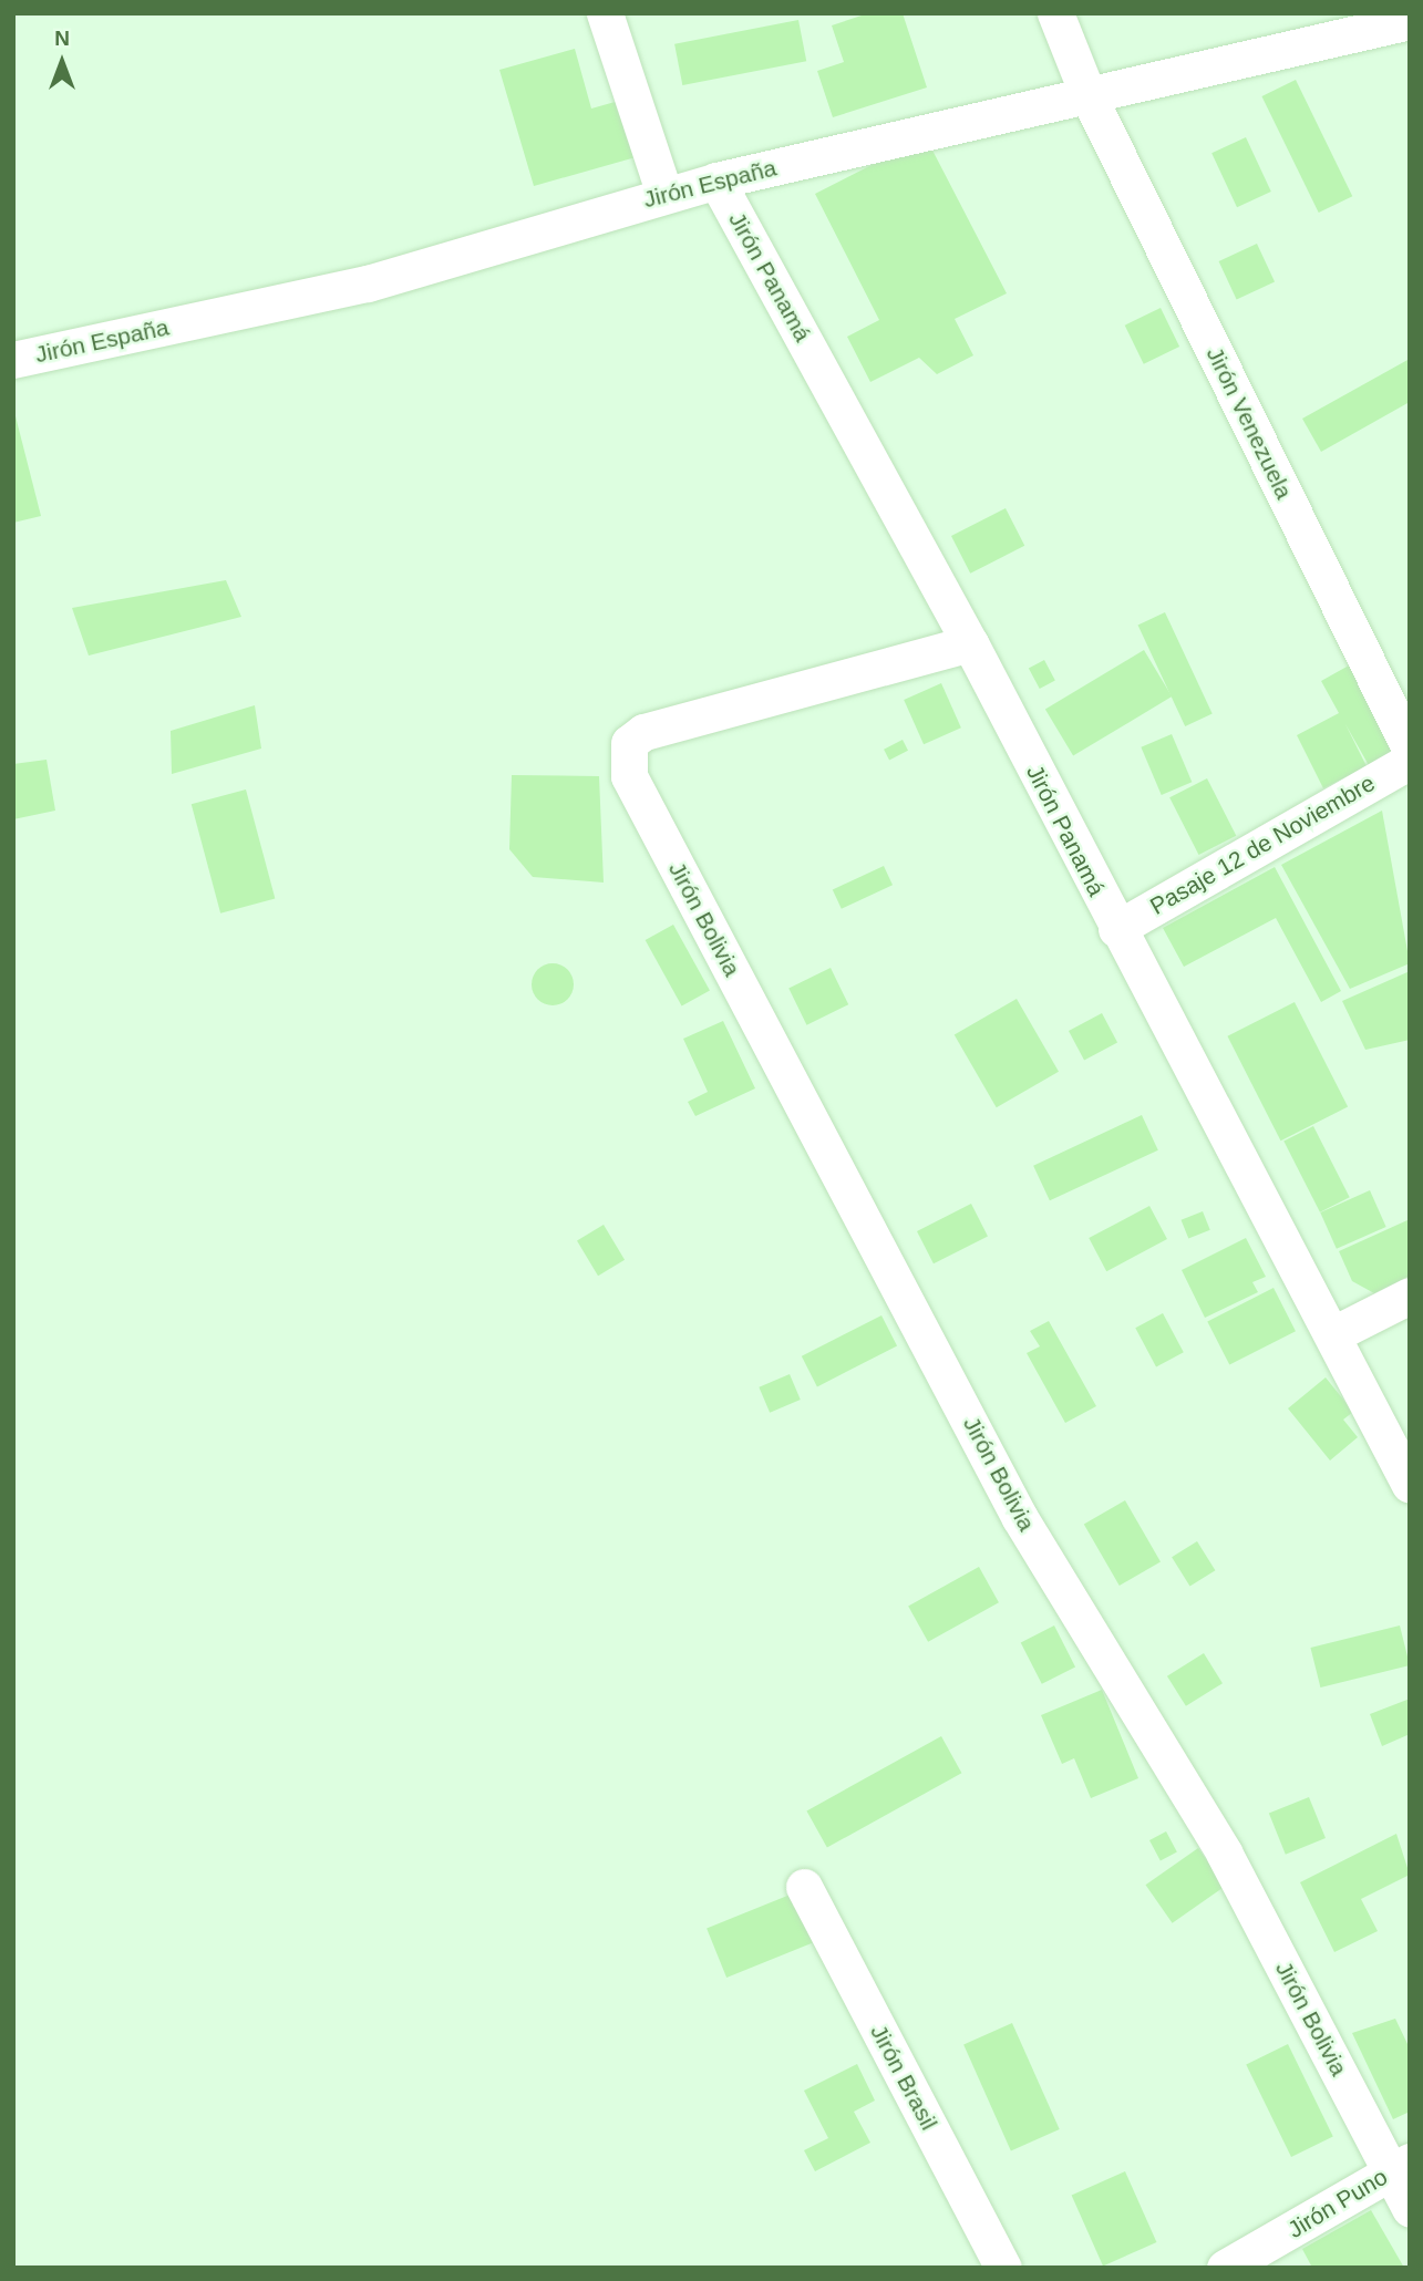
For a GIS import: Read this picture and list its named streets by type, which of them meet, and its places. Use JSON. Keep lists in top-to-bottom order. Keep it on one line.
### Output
{"streets":{"street":["Jirón España","Jirón Panamá","Jirón Venezuela","Pasaje 12 de Noviembre","Jirón Bolivia","Jirón Brasil","Jirón Puno"]},"crossings":[["Jirón España","Jirón Panamá"],["Jirón España","Jirón Venezuela"],["Jirón Panamá","Pasaje 12 de Noviembre"],["Jirón Panamá","Jirón Bolivia"],["Jirón Bolivia","Jirón Puno"]],"north":"top"}
